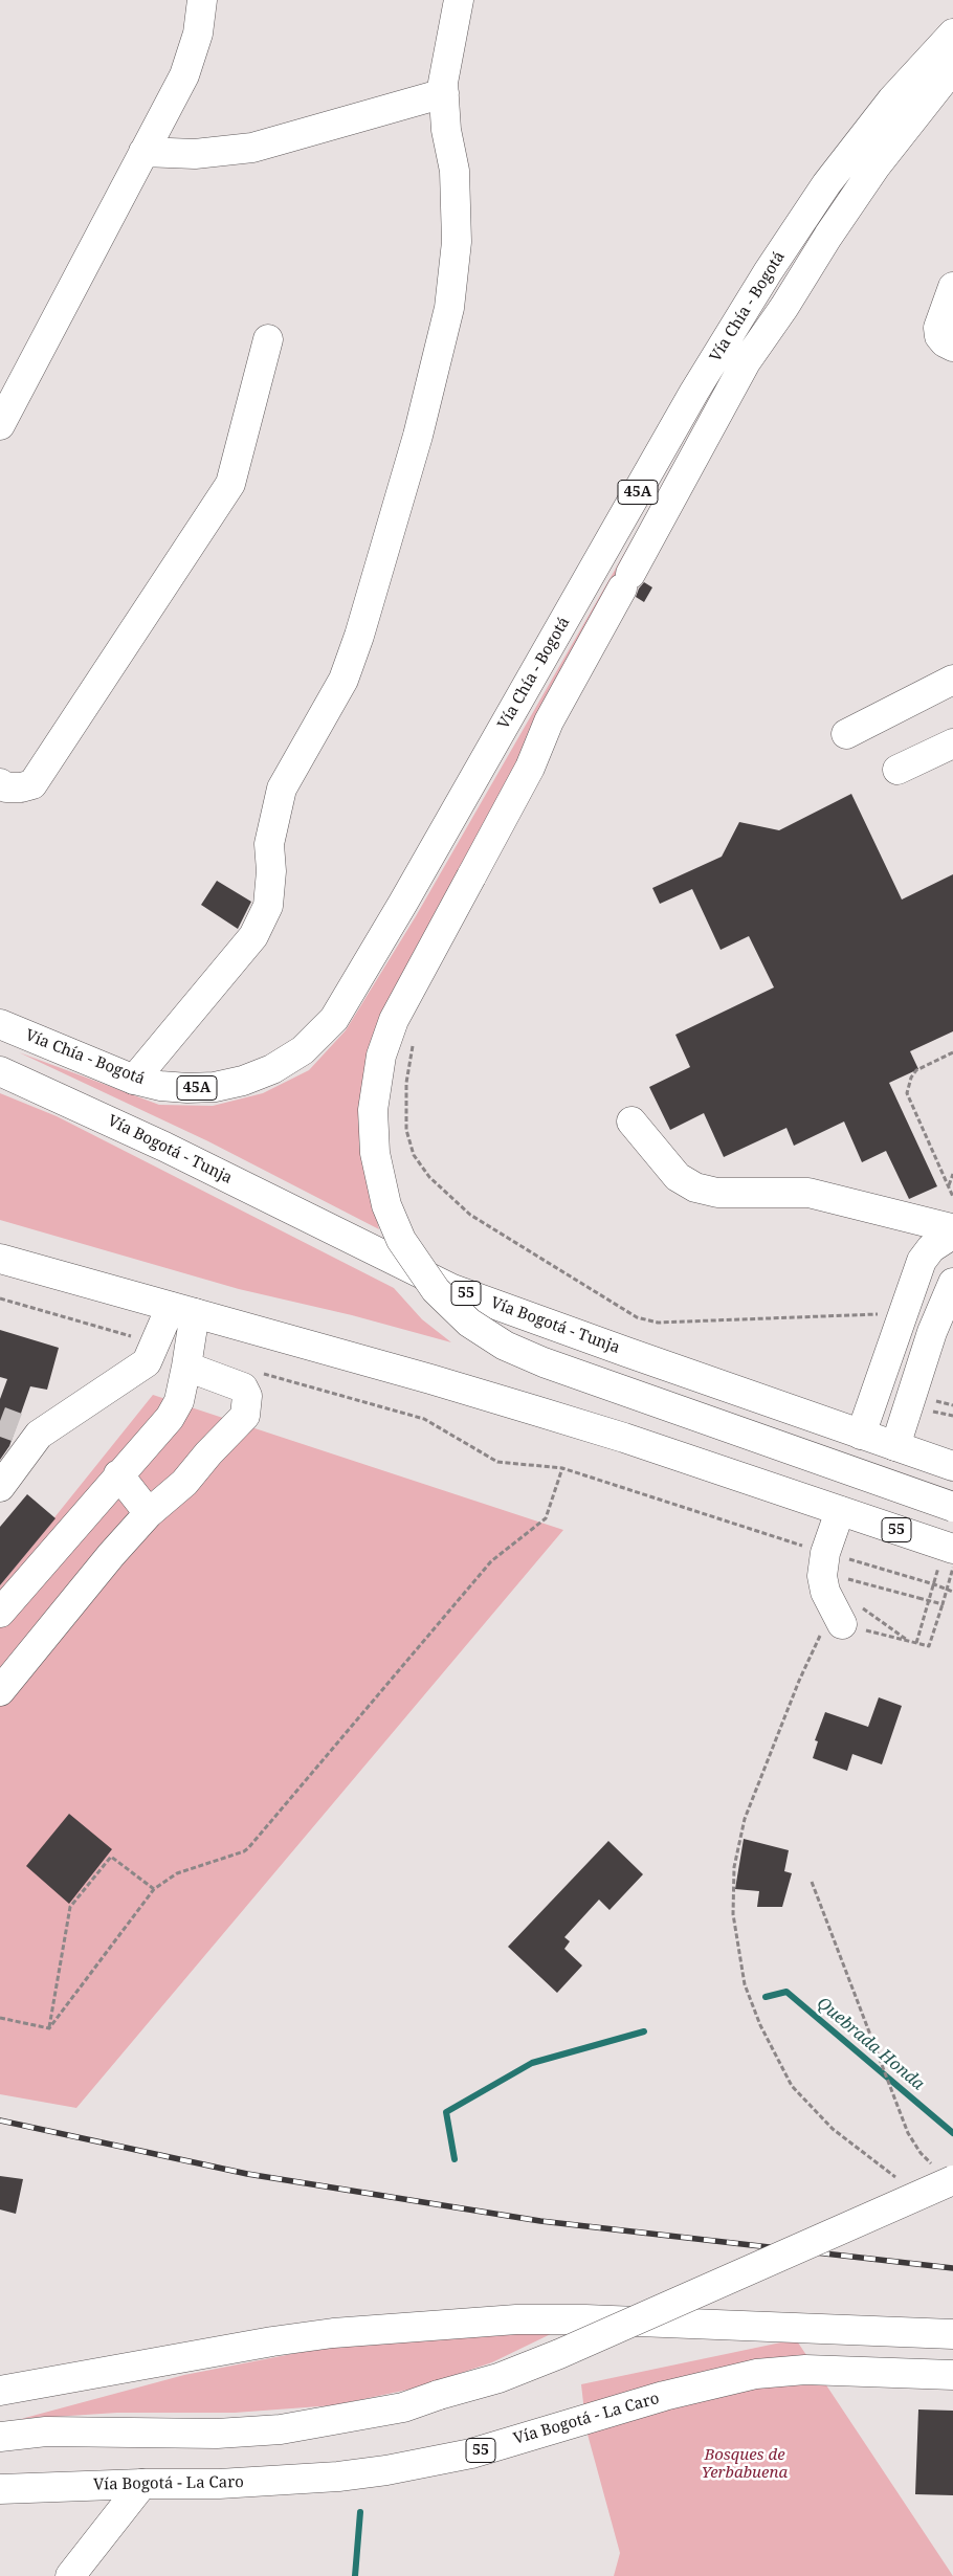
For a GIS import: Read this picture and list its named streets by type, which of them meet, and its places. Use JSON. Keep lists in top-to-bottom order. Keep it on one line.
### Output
{"streets":{"main road":["Vía Chía - Bogotá","45A","Vía Bogotá - Tunja","55","Vía Bogotá - La Caro"]},"water":["Quebrada Honda"],"parks":["Bosques de Yerbabuena"]}
